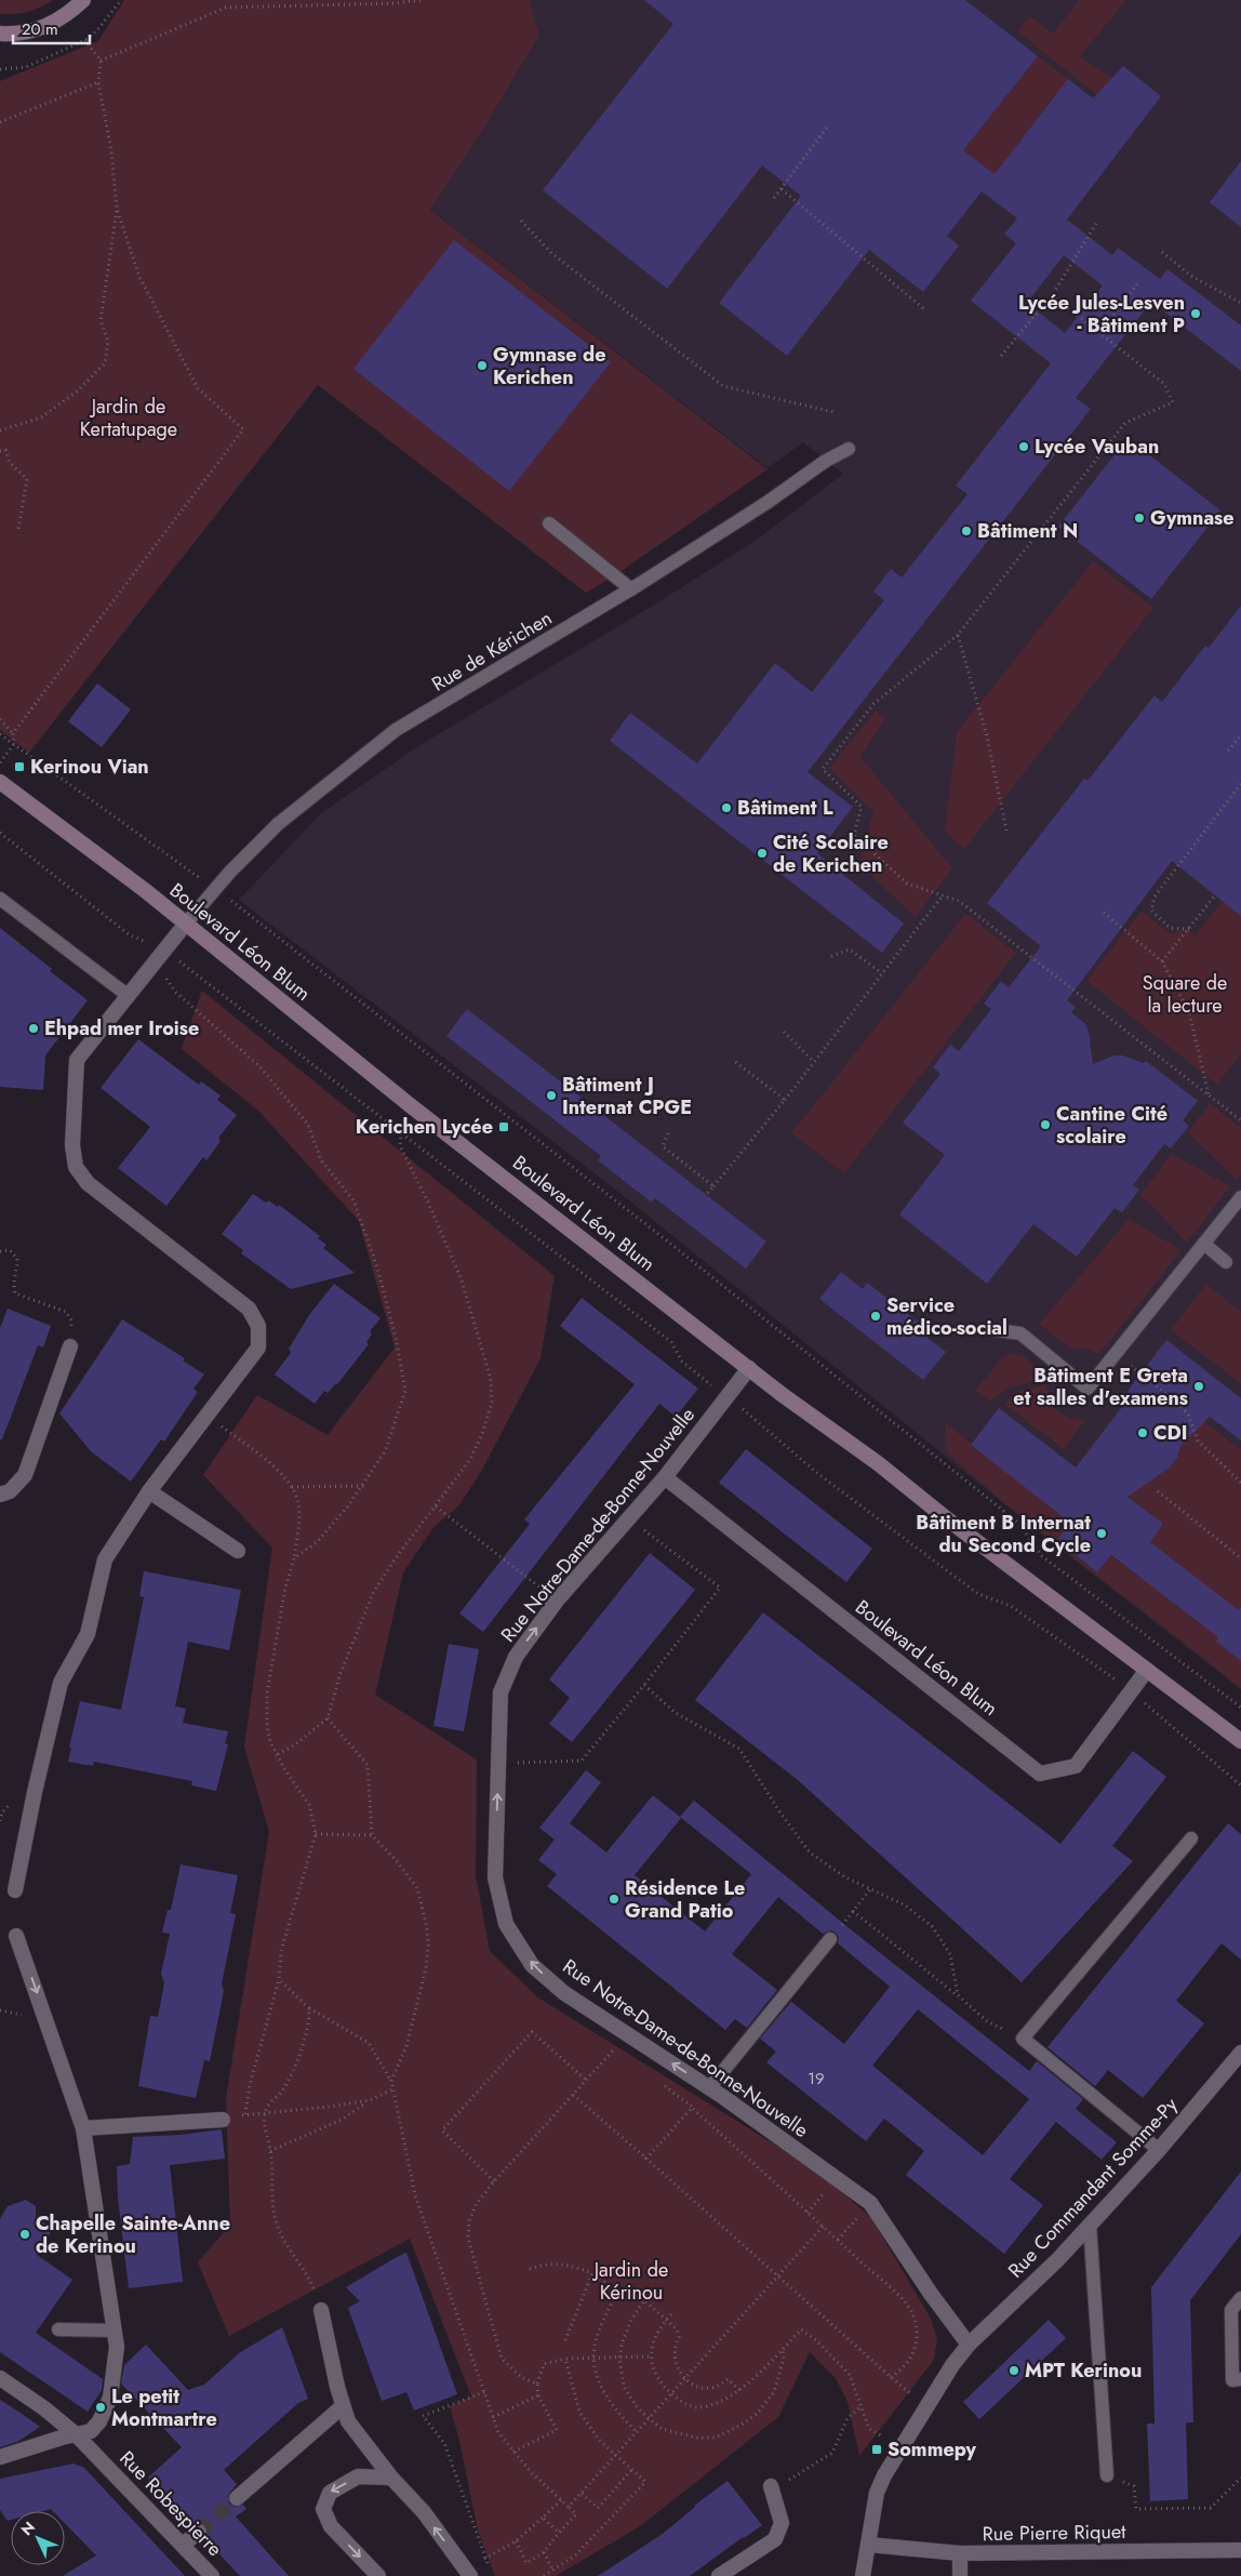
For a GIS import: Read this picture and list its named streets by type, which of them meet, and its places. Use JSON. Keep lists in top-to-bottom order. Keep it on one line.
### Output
{"streets":{"main road":["Boulevard Léon Blum"],"street":["Rue Notre-Dame-de-Bonne-Nouvelle","Rue Commandant Somme-Py","Rue Robespierre","Rue Pierre Riquet"],"lane":["Rue de Kérichen"]},"crossings":[["Rue de Kérichen","Boulevard Léon Blum"],["Boulevard Léon Blum","Rue Notre-Dame-de-Bonne-Nouvelle"],["Rue Notre-Dame-de-Bonne-Nouvelle","Rue Commandant Somme-Py"]],"one_way":["Rue Notre-Dame-de-Bonne-Nouvelle"],"parks":["Jardin de Kertatupage","Square de la lecture","Jardin de Kérinou"],"places":{"other":["Lycée Jules-Lesven - Bâtiment P","Gymnase de Kerichen","Lycée Vauban","Gymnase","Bâtiment N","Bâtiment L","Cité Scolaire de Kerichen","Ehpad mer Iroise","Bâtiment J Internat CPGE","Cantine Cité scolaire","Service médico-social","Bâtiment E Greta et salles d'examens","CDI","Bâtiment B Internat du Second Cycle","Résidence Le Grand Patio","Chapelle Sainte-Anne de Kerinou","MPT Kerinou","Le petit Montmartre"],"transit":["Kerinou Vian","Kerichen Lycée","Sommepy"]},"house_numbers":["19"],"scale_bar":"20 m","north":"top left"}
